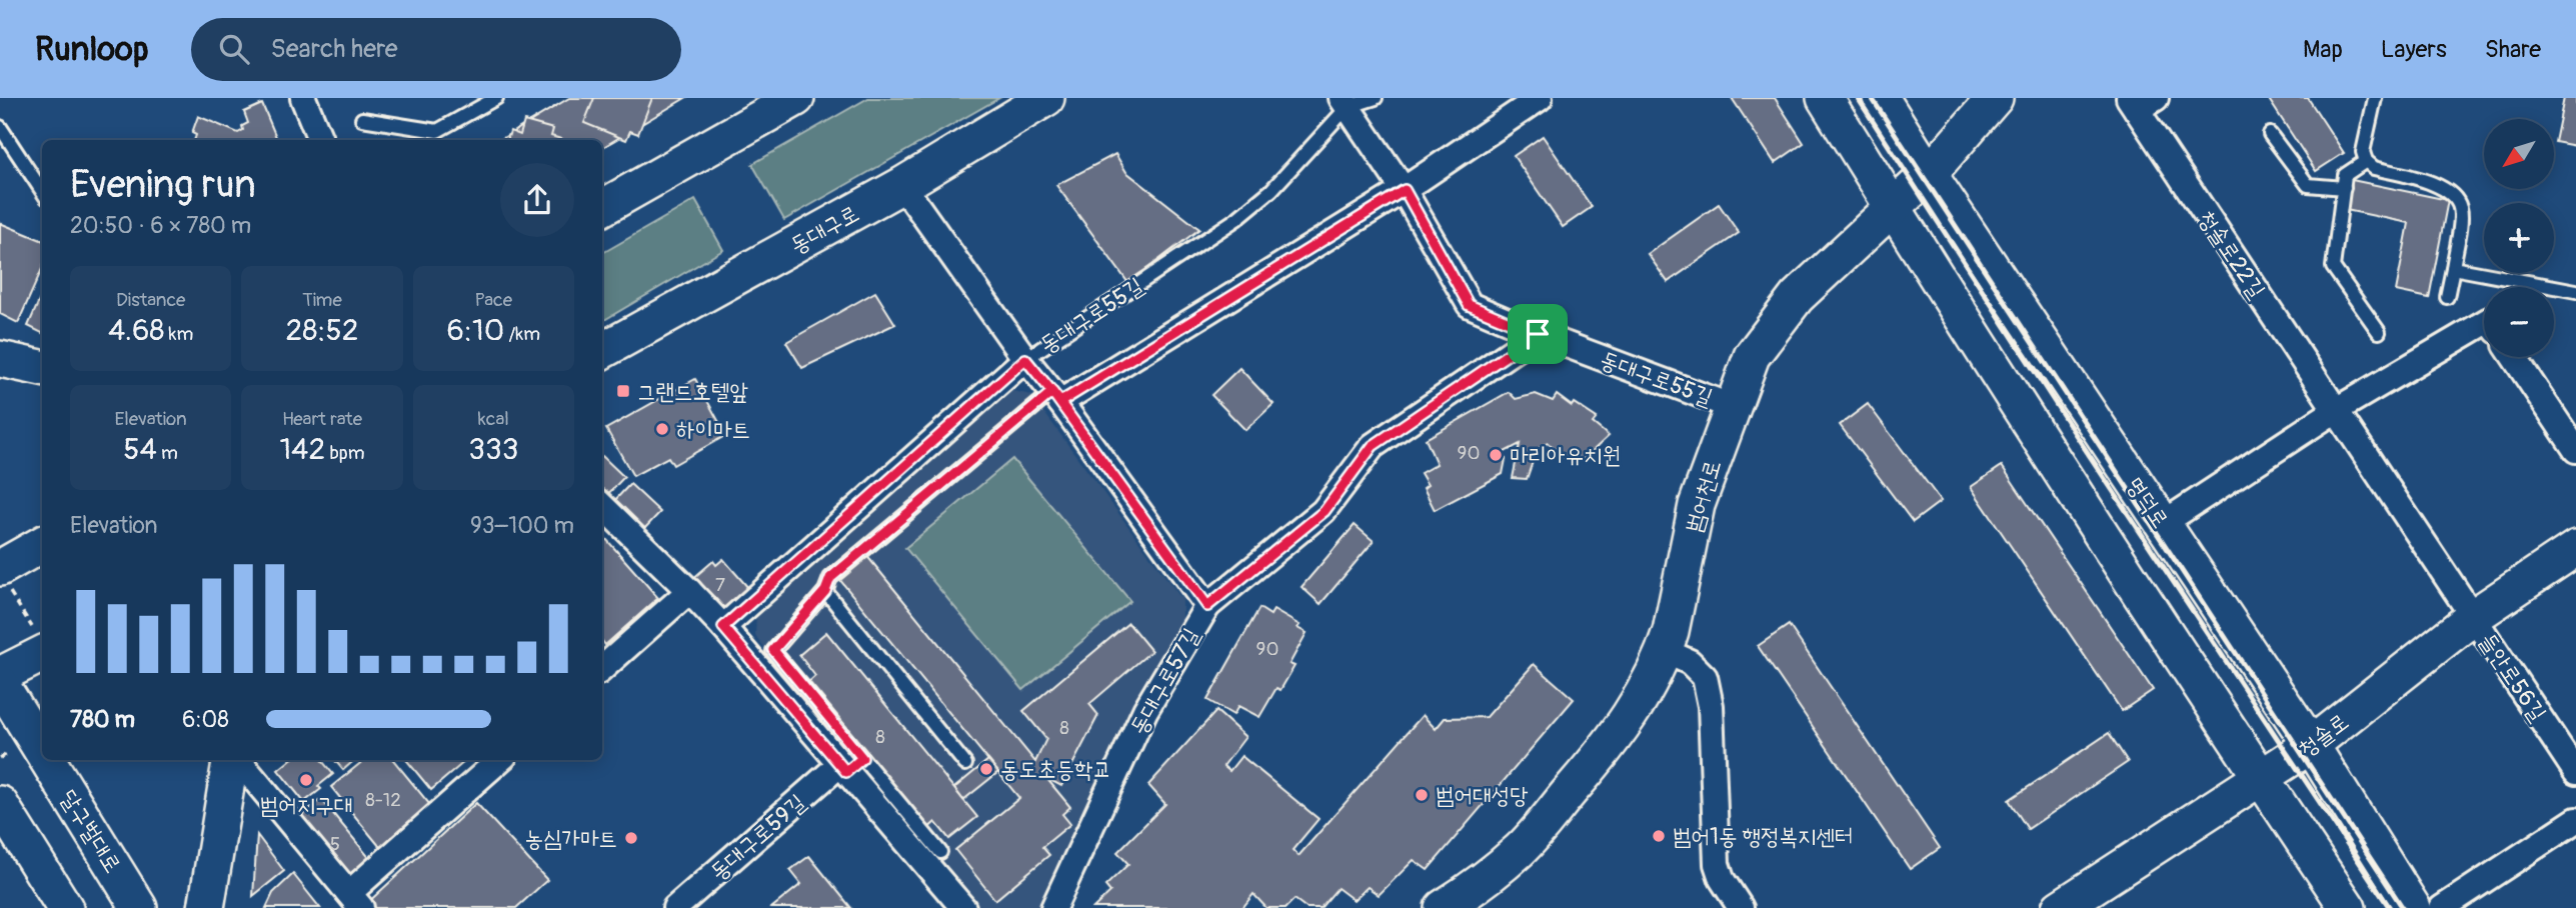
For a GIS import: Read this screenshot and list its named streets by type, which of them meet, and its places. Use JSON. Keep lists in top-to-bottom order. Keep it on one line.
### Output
{"streets":{"main road":["동대구로","범어천로","명덕로","청솔로","달구벌대로"],"street":["청솔로22길","동대구로55길","들안로56길","동대구로57길","동대구로59길"]},"crossings":[["동대구로","동대구로57길"],["청솔로22길","들안로56길"],["청솔로22길","청솔로"],["동대구로55길","범어천로"],["동대구로55길","동대구로57길"],["범어천로","명덕로"],["명덕로","청솔로"],["들안로56길","청솔로"]],"places":{"transit":["그랜드호텔앞"],"other":["하이마트","마리아유치원","동도초등학교","범어지구대","범어대성당","범어1동 행정복지센터","농심가마트"]},"house_numbers":["90","7","90","8","8","8-12","5"],"north":"bottom left","page":{"header":"Runloop","search":"Search here","nav":["Map","Layers","Share"],"map_buttons":["+","−"],"heading":["Evening run","20:50 · 6 × 780 m"],"stats":[["Distance","4.68 km"],["Time","28:52"],["Pace","6:10 /km"],["Elevation","54 m"],["Heart rate","142 bpm"],["kcal","333"]],"chart":["Elevation","93–100 m"],"list":[{"name":"780 m","note":"6:08"}]}}
